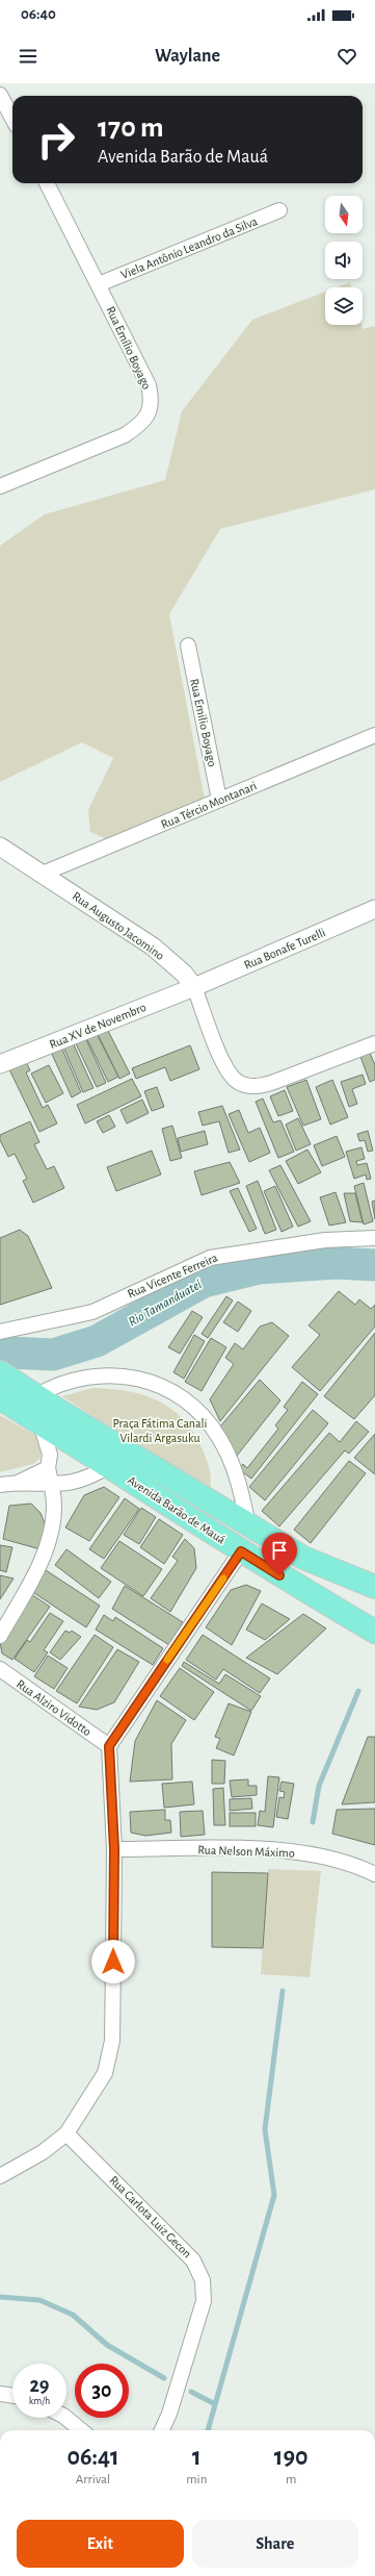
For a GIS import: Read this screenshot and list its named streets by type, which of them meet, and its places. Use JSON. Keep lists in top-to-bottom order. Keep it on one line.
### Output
{"streets":{"main road":["Avenida Barão de Mauá"],"street":["Viela Antônio Leandro da Silva","Rua Emílio Boyago","Rua Emilio Boyago","Rua Tércio Montanari","Rua Augusto Jacomino","Rua Bonafe Turelli","Rua XV de Novembro","Rua Vicente Ferreira","Rua Alziro Vidotto","Rua Nelson Máximo","Rua Carlota Luiz Gecon"]},"crossings":[["Viela Antônio Leandro da Silva","Rua Emílio Boyago"],["Rua Emilio Boyago","Rua Tércio Montanari"],["Rua Tércio Montanari","Rua Augusto Jacomino"],["Rua Augusto Jacomino","Rua Bonafe Turelli"],["Rua Augusto Jacomino","Rua XV de Novembro"],["Rua Bonafe Turelli","Rua XV de Novembro"]],"water":["Rio Tamanduateí"],"parks":["Praça Fátima Canali Vilardi Argasuku"],"north":"bottom","page":{"status":"06:40","header":"Waylane","turn":["170 m","Avenida Barão de Mauá"],"speed":"29 km/h","limit":"30","eta":["06:41","Arrival","1","min","190","m"],"buttons":["Exit","Share"]}}
